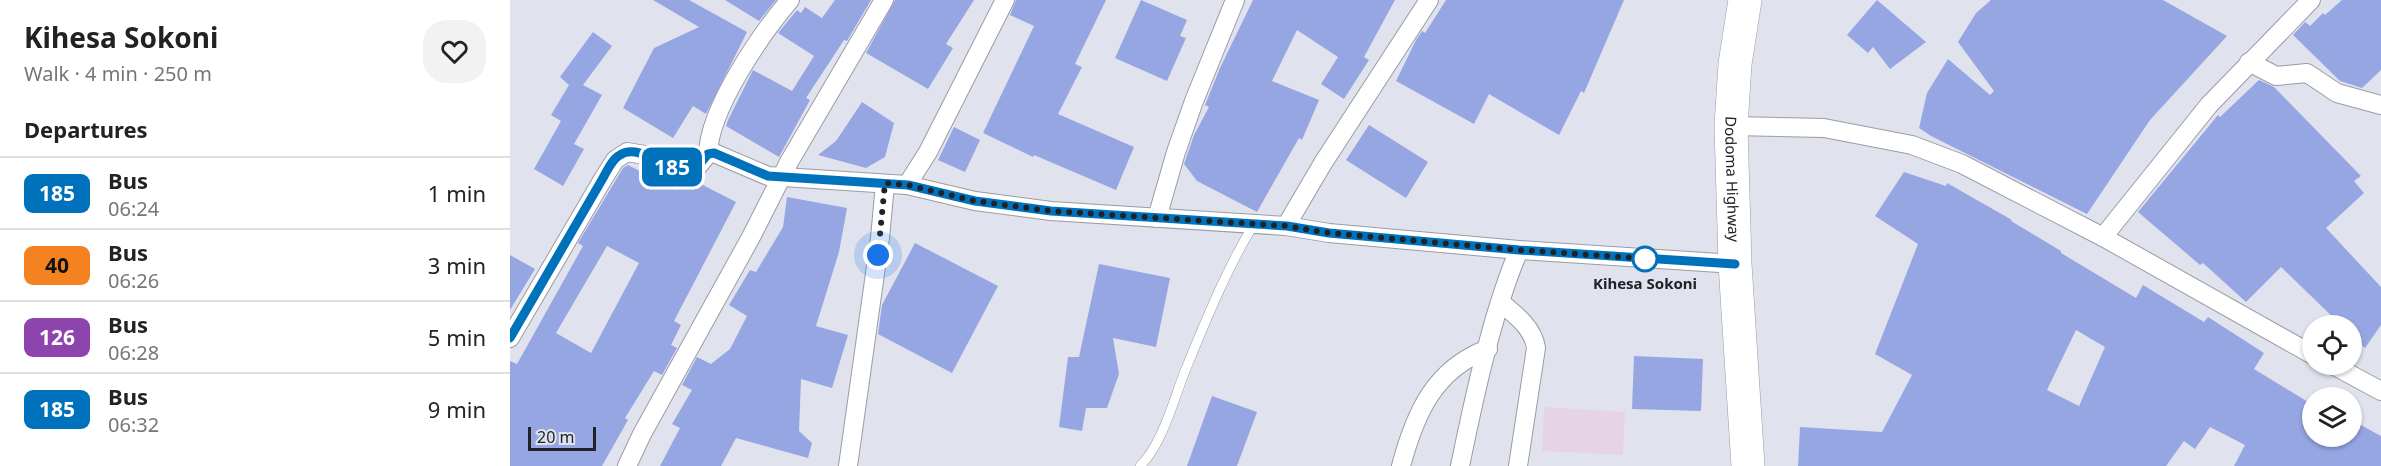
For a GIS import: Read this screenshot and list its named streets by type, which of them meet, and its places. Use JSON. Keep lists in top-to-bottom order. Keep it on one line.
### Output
{"streets":{"highway":["Dodoma Highway"]},"places":["Kihesa Sokoni"],"lines":["bus line 185"],"scale_bar":"20 m","page":{"heading":[["Kihesa Sokoni","Walk · 4 min · 250 m"],"Departures"],"on_map":"185","list":[{"mark":"185","name":"Bus","note":"06:24","value":"1 min"},{"mark":"40","name":"Bus","note":"06:26","value":"3 min"},{"mark":"126","name":"Bus","note":"06:28","value":"5 min"},{"mark":"185","name":"Bus","note":"06:32","value":"9 min"}],"scale":"20 m"}}
